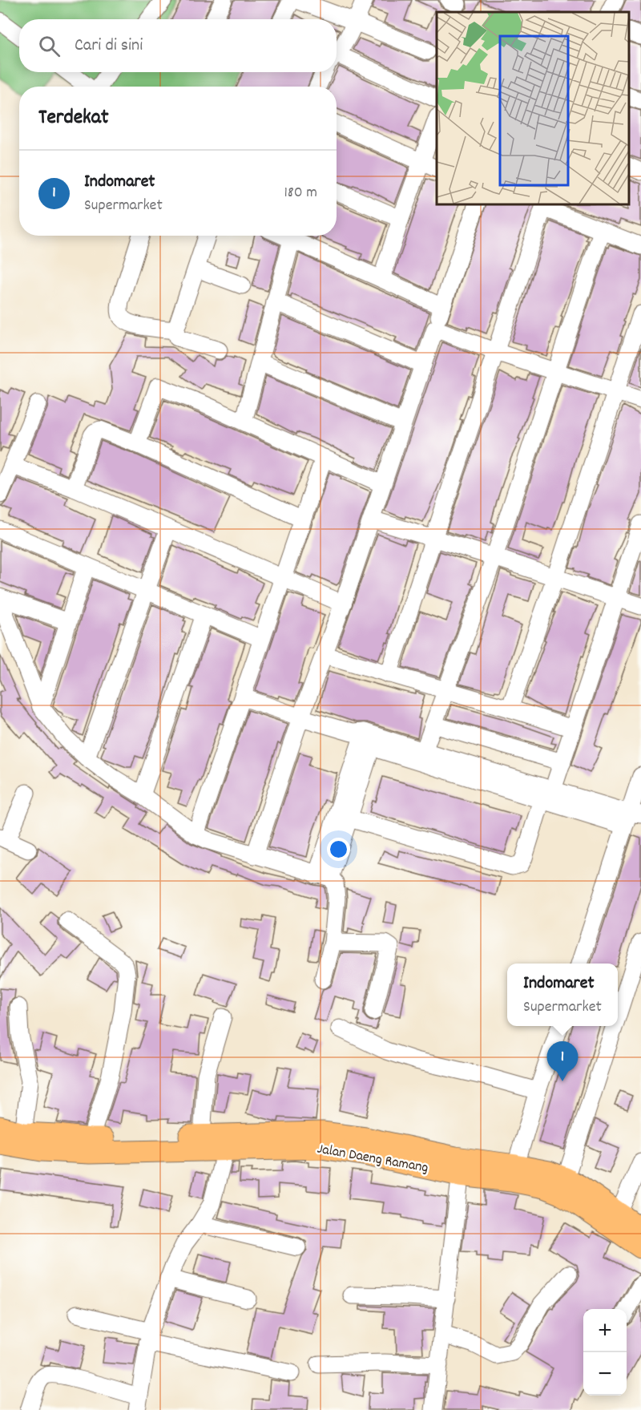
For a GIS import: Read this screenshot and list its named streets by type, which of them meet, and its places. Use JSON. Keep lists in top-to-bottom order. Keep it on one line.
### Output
{"streets":{"main road":["Jalan Daeng Ramang"]},"page":{"search":"Cari di sini","heading":"Terdekat","list":[{"mark":"1","name":"Indomaret","note":"Supermarket","value":"180 m"}],"popup":["Indomaret","Supermarket"],"pins":"1","map_buttons":["+","−"]}}
